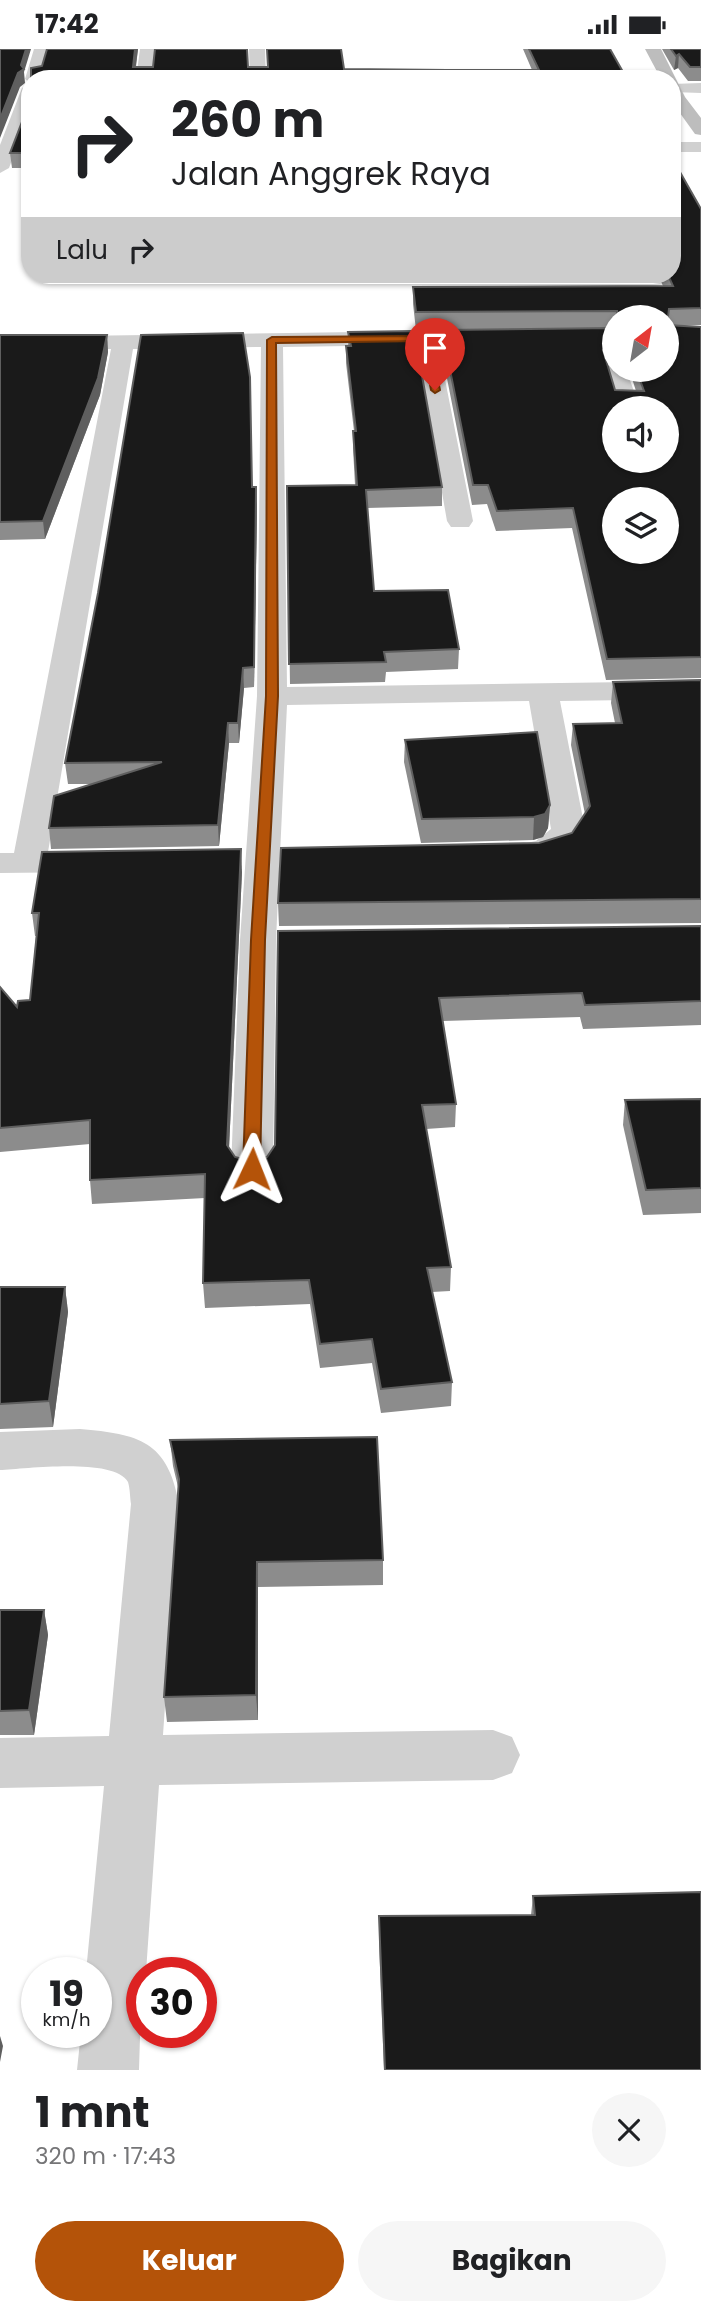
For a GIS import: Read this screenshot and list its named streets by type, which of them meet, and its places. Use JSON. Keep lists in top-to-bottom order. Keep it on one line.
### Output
{"north":"top right","page":{"status":"17:42","turn":["260 m","Jalan Anggrek Raya"],"then":"Lalu","speed":"19 km/h","limit":"30","heading":["1 mnt","320 m · 17:43"],"buttons":["Keluar","Bagikan"]}}
